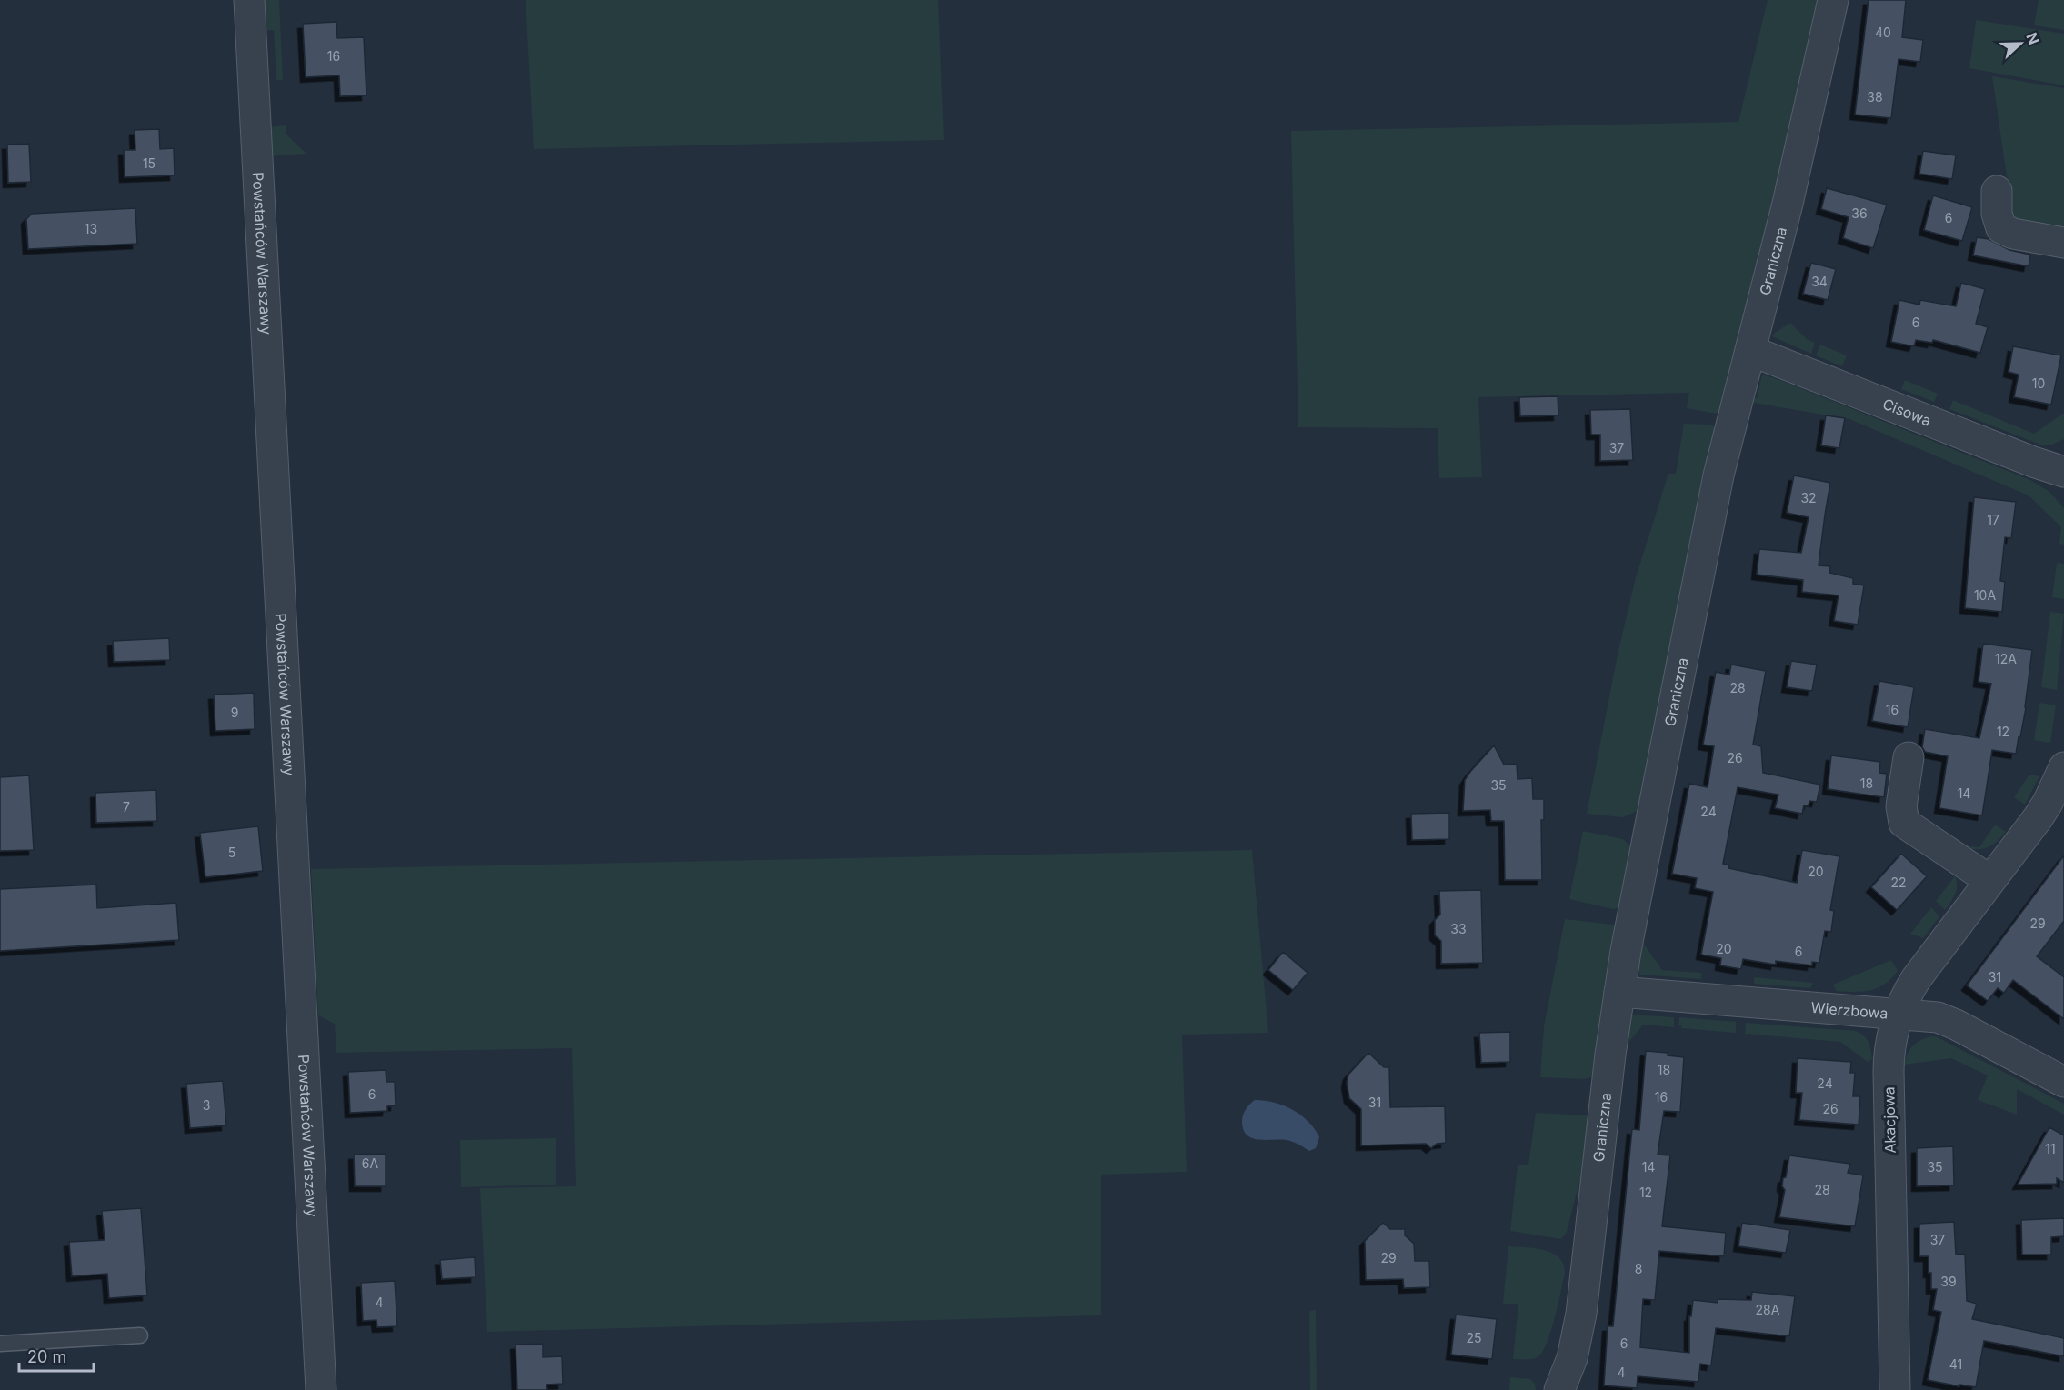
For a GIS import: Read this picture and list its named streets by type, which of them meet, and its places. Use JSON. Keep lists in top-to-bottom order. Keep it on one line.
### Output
{"streets":{"street":["Powstańców Warszawy","Graniczna","Cisowa","Wierzbowa","Akacjowa"]},"crossings":[["Graniczna","Cisowa"],["Graniczna","Wierzbowa"],["Wierzbowa","Akacjowa"]],"house_numbers":["40","16","38","15","36","6","13","34","6","10","37","32","17","10A","12A","28","16","9","12","26","18","35","14","7","24","5","20","22","29","33","20","6","31","18","24","6","16","31","3","26","11","6A","14","35","28","12","37","29","8","39","4","28A","25","6","41","4"],"scale_bar":"20 m","north":"right"}
